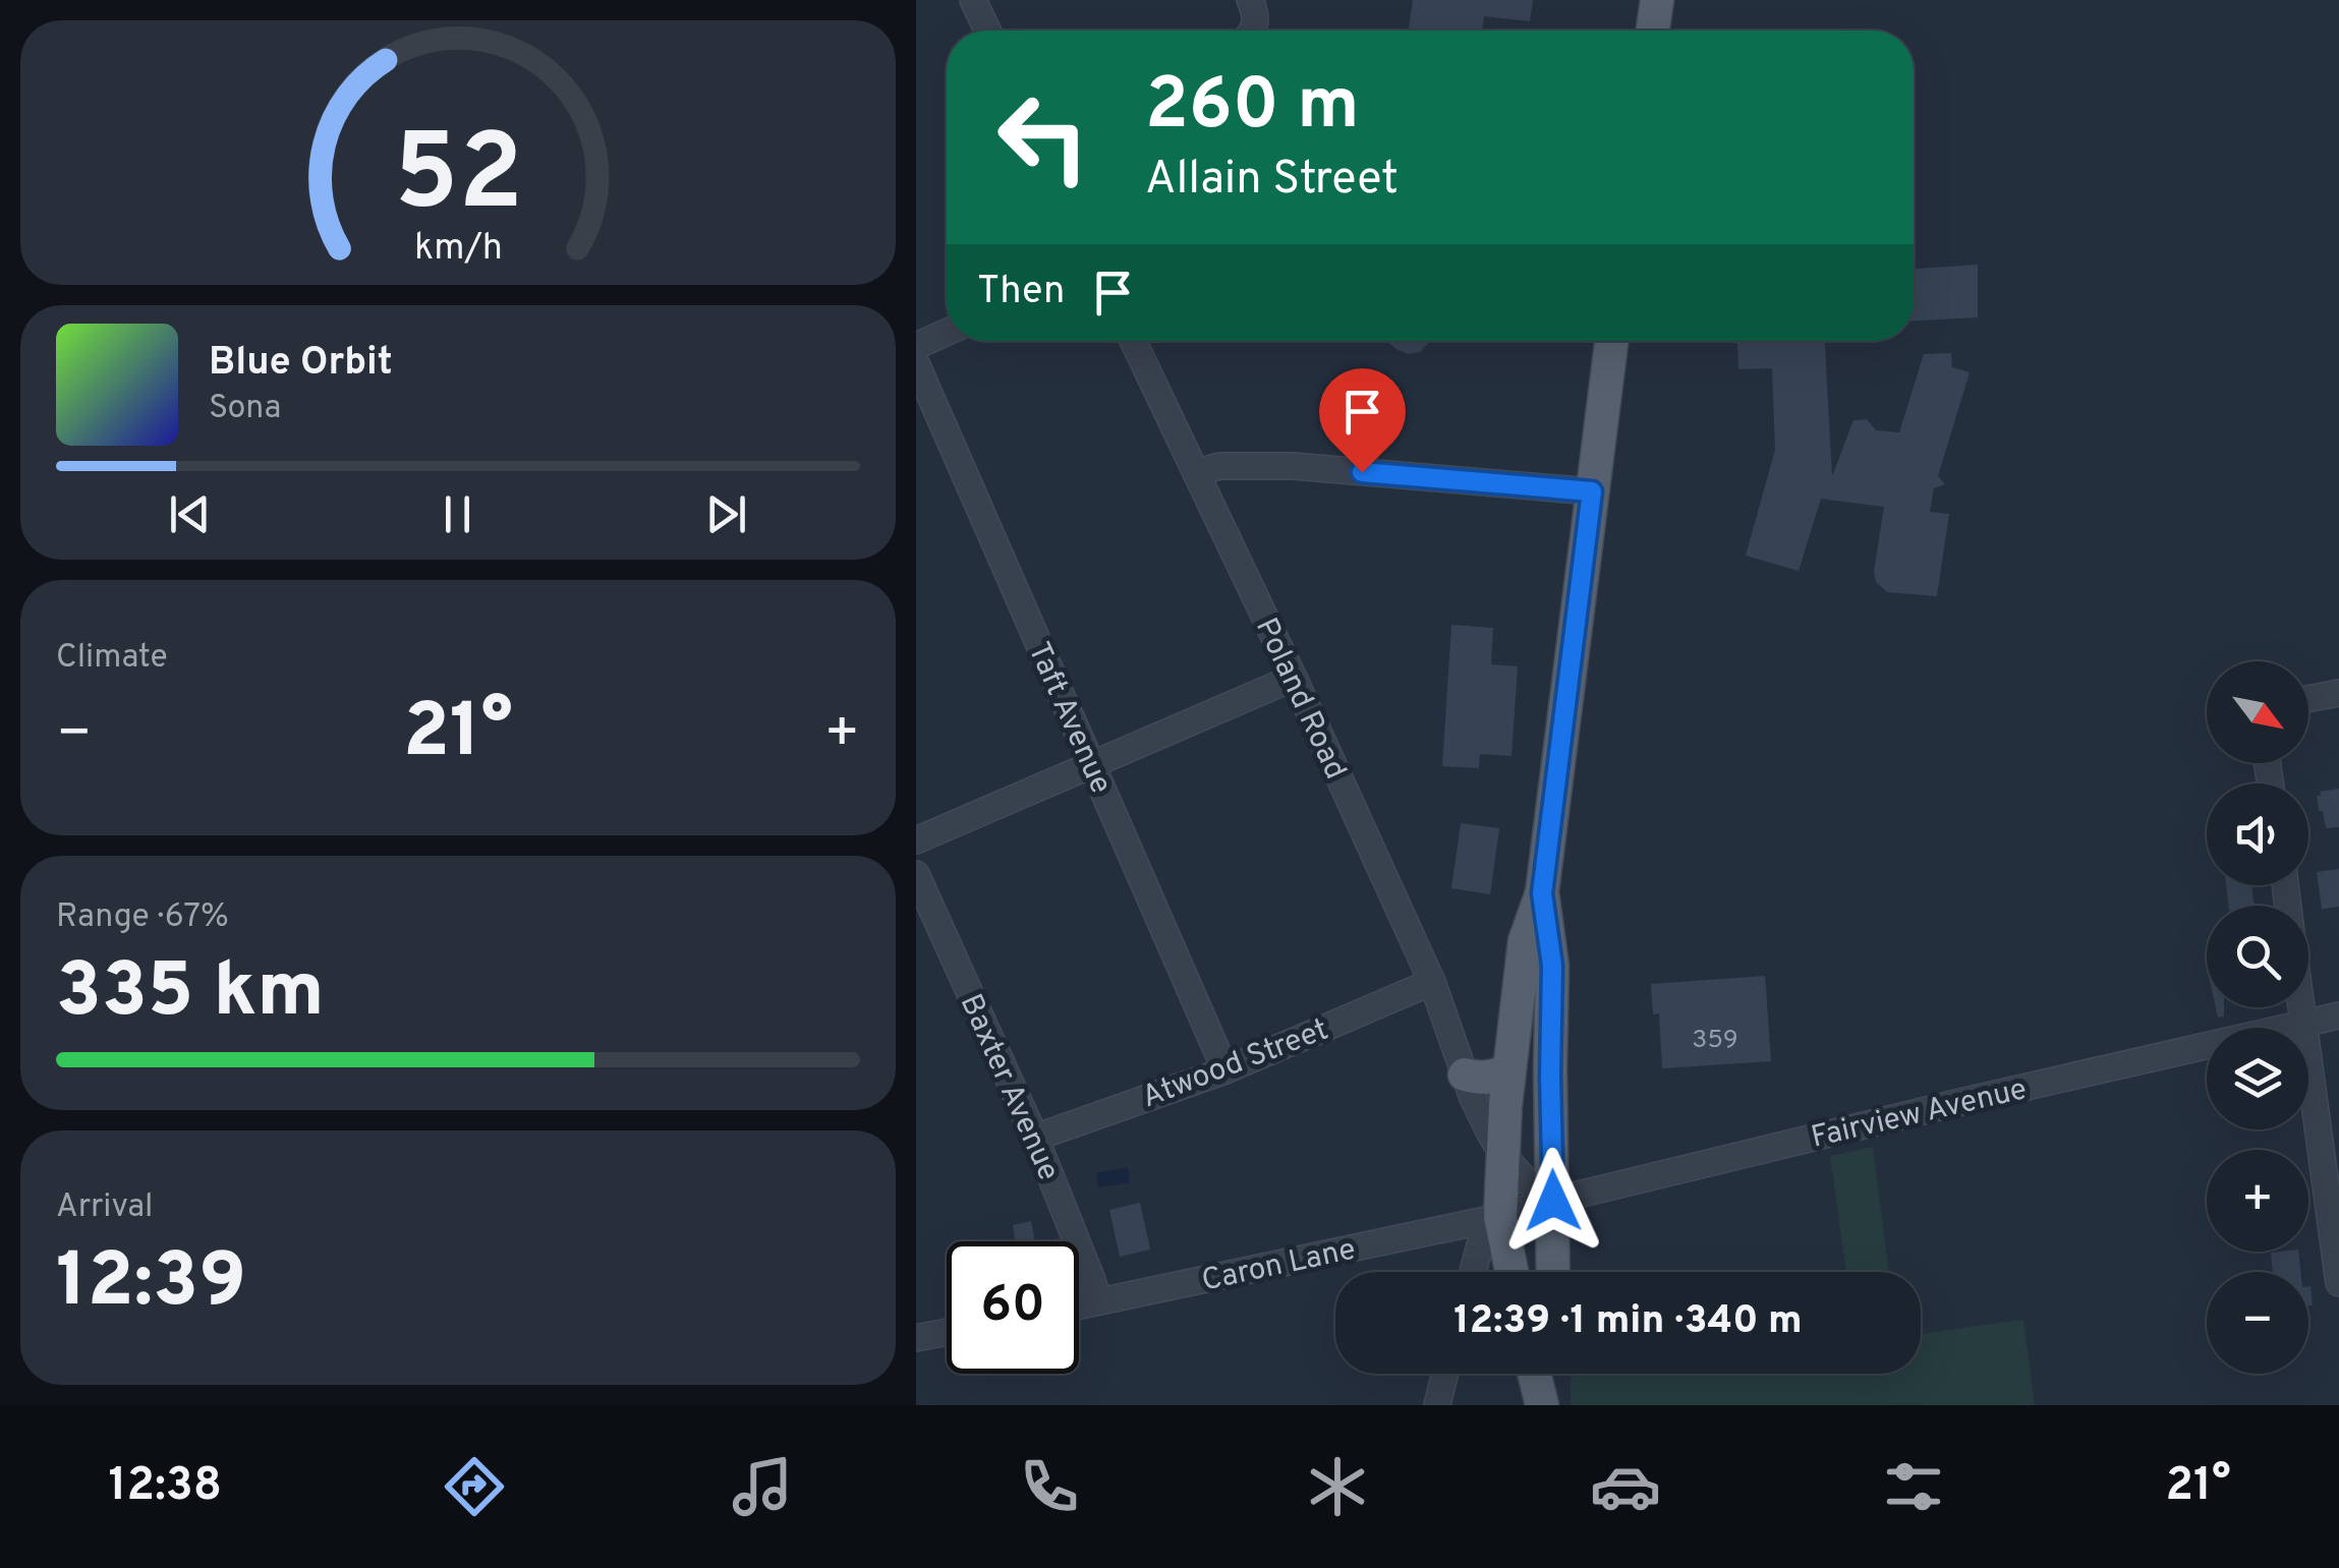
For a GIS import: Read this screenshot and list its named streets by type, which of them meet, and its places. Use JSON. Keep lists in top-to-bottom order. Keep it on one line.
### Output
{"streets":{"street":["Poland Road","Taft Avenue","Atwood Street","Baxter Avenue","Fairview Avenue","Caron Lane"]},"crossings":[["Poland Road","Atwood Street"],["Poland Road","Fairview Avenue"],["Poland Road","Caron Lane"],["Taft Avenue","Atwood Street"],["Atwood Street","Baxter Avenue"],["Baxter Avenue","Caron Lane"],["Fairview Avenue","Caron Lane"]],"house_numbers":["359"],"north":"bottom right","page":{"turn":["260 m","Allain Street"],"then":"Then","song":["Blue Orbit","Sona"],"tile":["Climate",["Range · 67%","335 km"],["Arrival","12:39"]],"map_buttons":["+","−"],"heat":["−","21°","+"],"limit":"60","trip":"12:39 · 1 min · 340 m","tabs":["12:38","21°"],"gauge":["52","km/h"]}}
